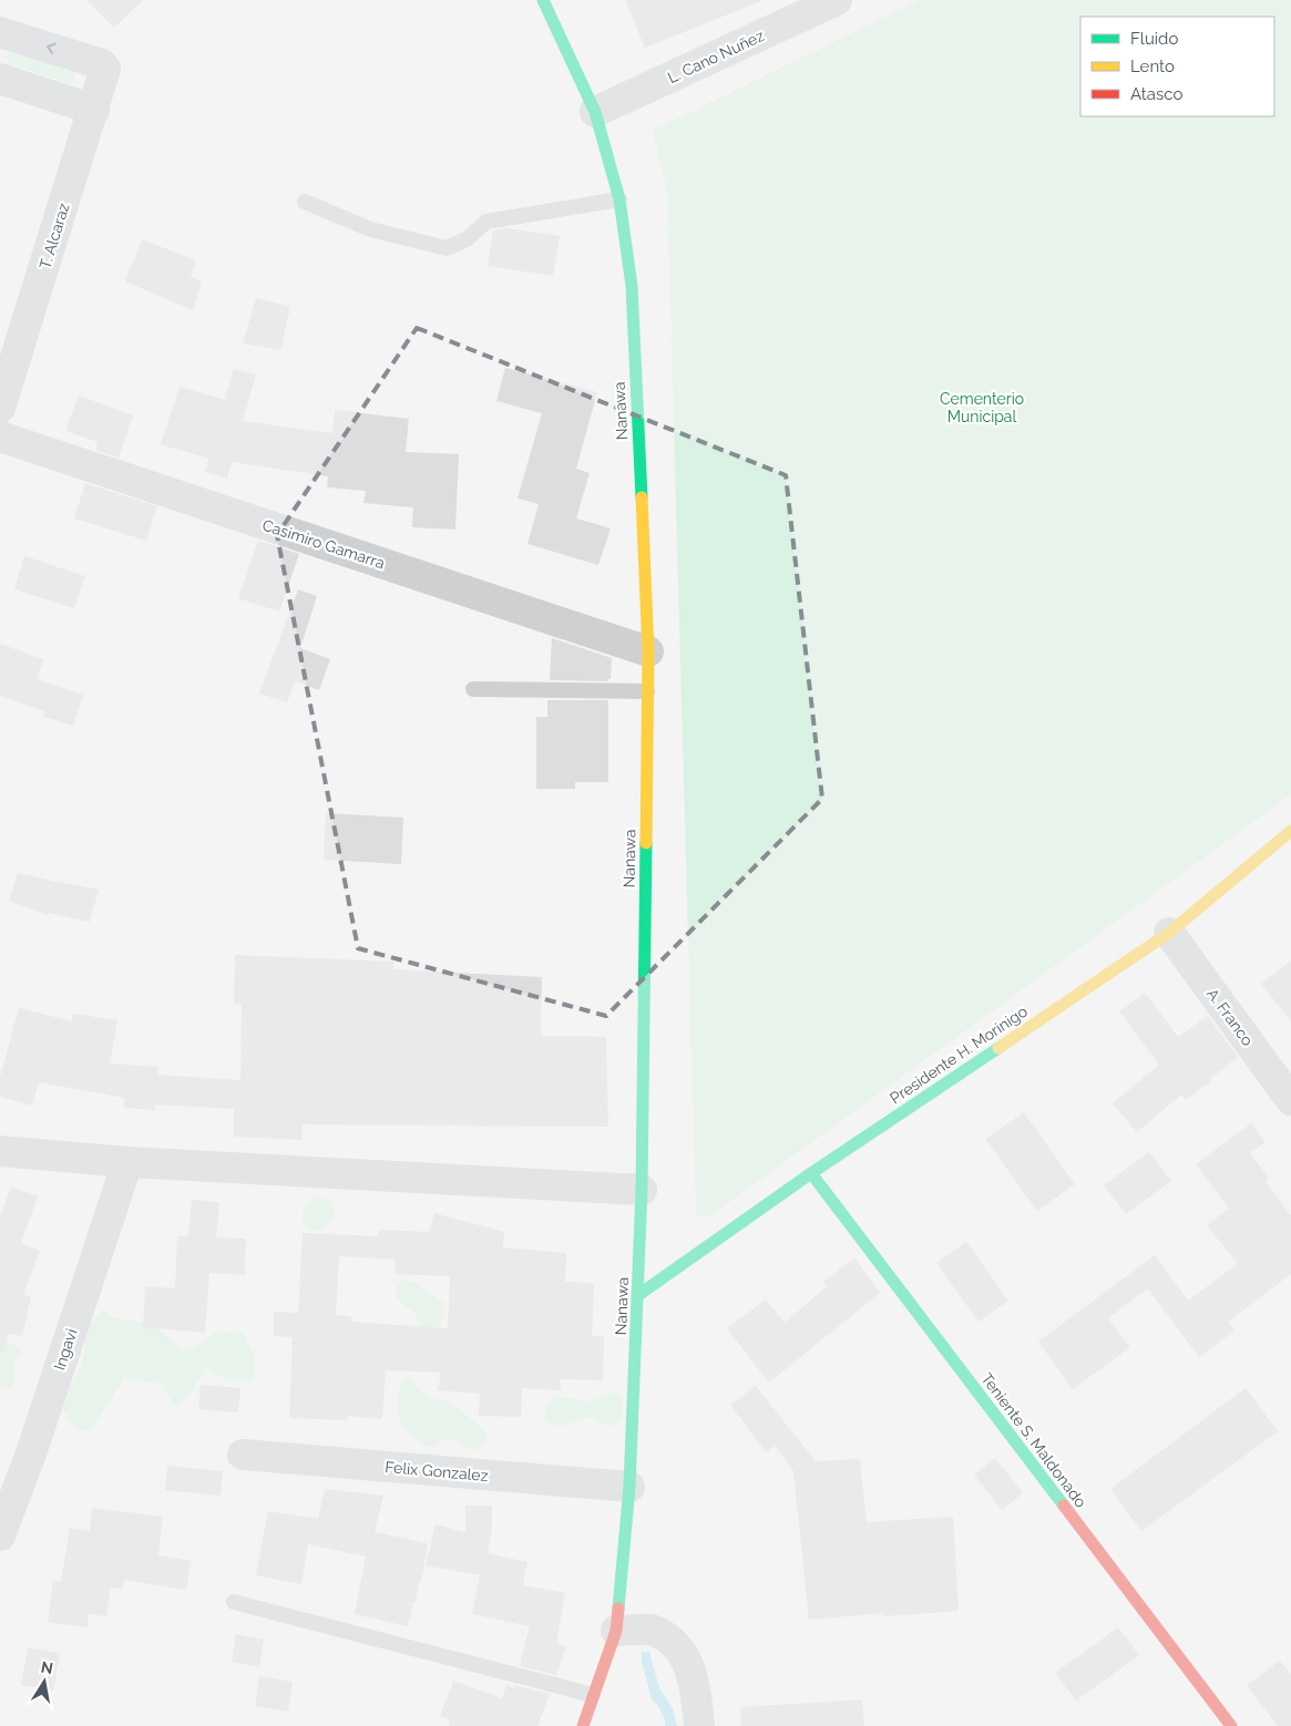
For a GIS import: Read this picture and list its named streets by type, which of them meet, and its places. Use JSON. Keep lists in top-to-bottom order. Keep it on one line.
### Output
{"streets":{"street":["L. Cano Nuñez","T. Alcaraz","Nanawa","Casimiro Gamarra","A. Franco","Presidente H. Morinigo","Ingavi","Teniente S. Maldonado","Felix Gonzalez"]},"crossings":[["L. Cano Nuñez","Nanawa"],["Nanawa","Casimiro Gamarra"],["Nanawa","Presidente H. Morinigo"],["Nanawa","Felix Gonzalez"],["A. Franco","Presidente H. Morinigo"],["Presidente H. Morinigo","Teniente S. Maldonado"]],"parks":["Cementerio Municipal"],"legend":["Fluido","Lento","Atasco"],"north":"top"}
